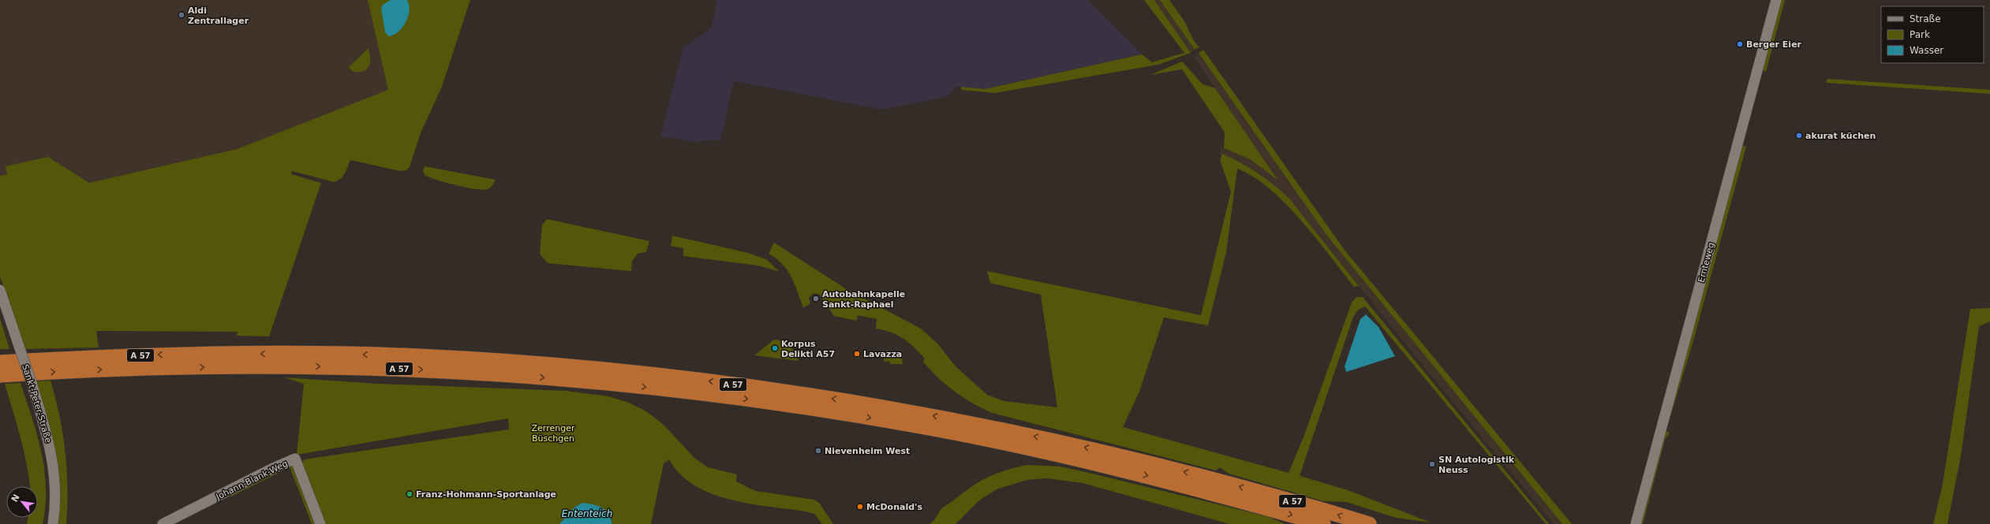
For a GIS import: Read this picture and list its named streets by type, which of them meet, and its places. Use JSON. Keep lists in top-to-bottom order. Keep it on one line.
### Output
{"streets":{"highway":["A 57"],"street":["Ernteweg","Sankt-Peter-Straße","Johann-Blank-Weg"]},"water":["Ententeich"],"parks":["Zerrenger Büschgen"],"places":["Aldi Zentrallager","Berger Eier","akurat küchen","Autobahnkapelle Sankt-Raphael","Korpus Delikti A57","Lavazza","Nievenheim West","SN Autologistik Neuss","Franz-Hohmann-Sportanlage","McDonald's"],"legend":["Straße","Park","Wasser"],"north":"top left"}
